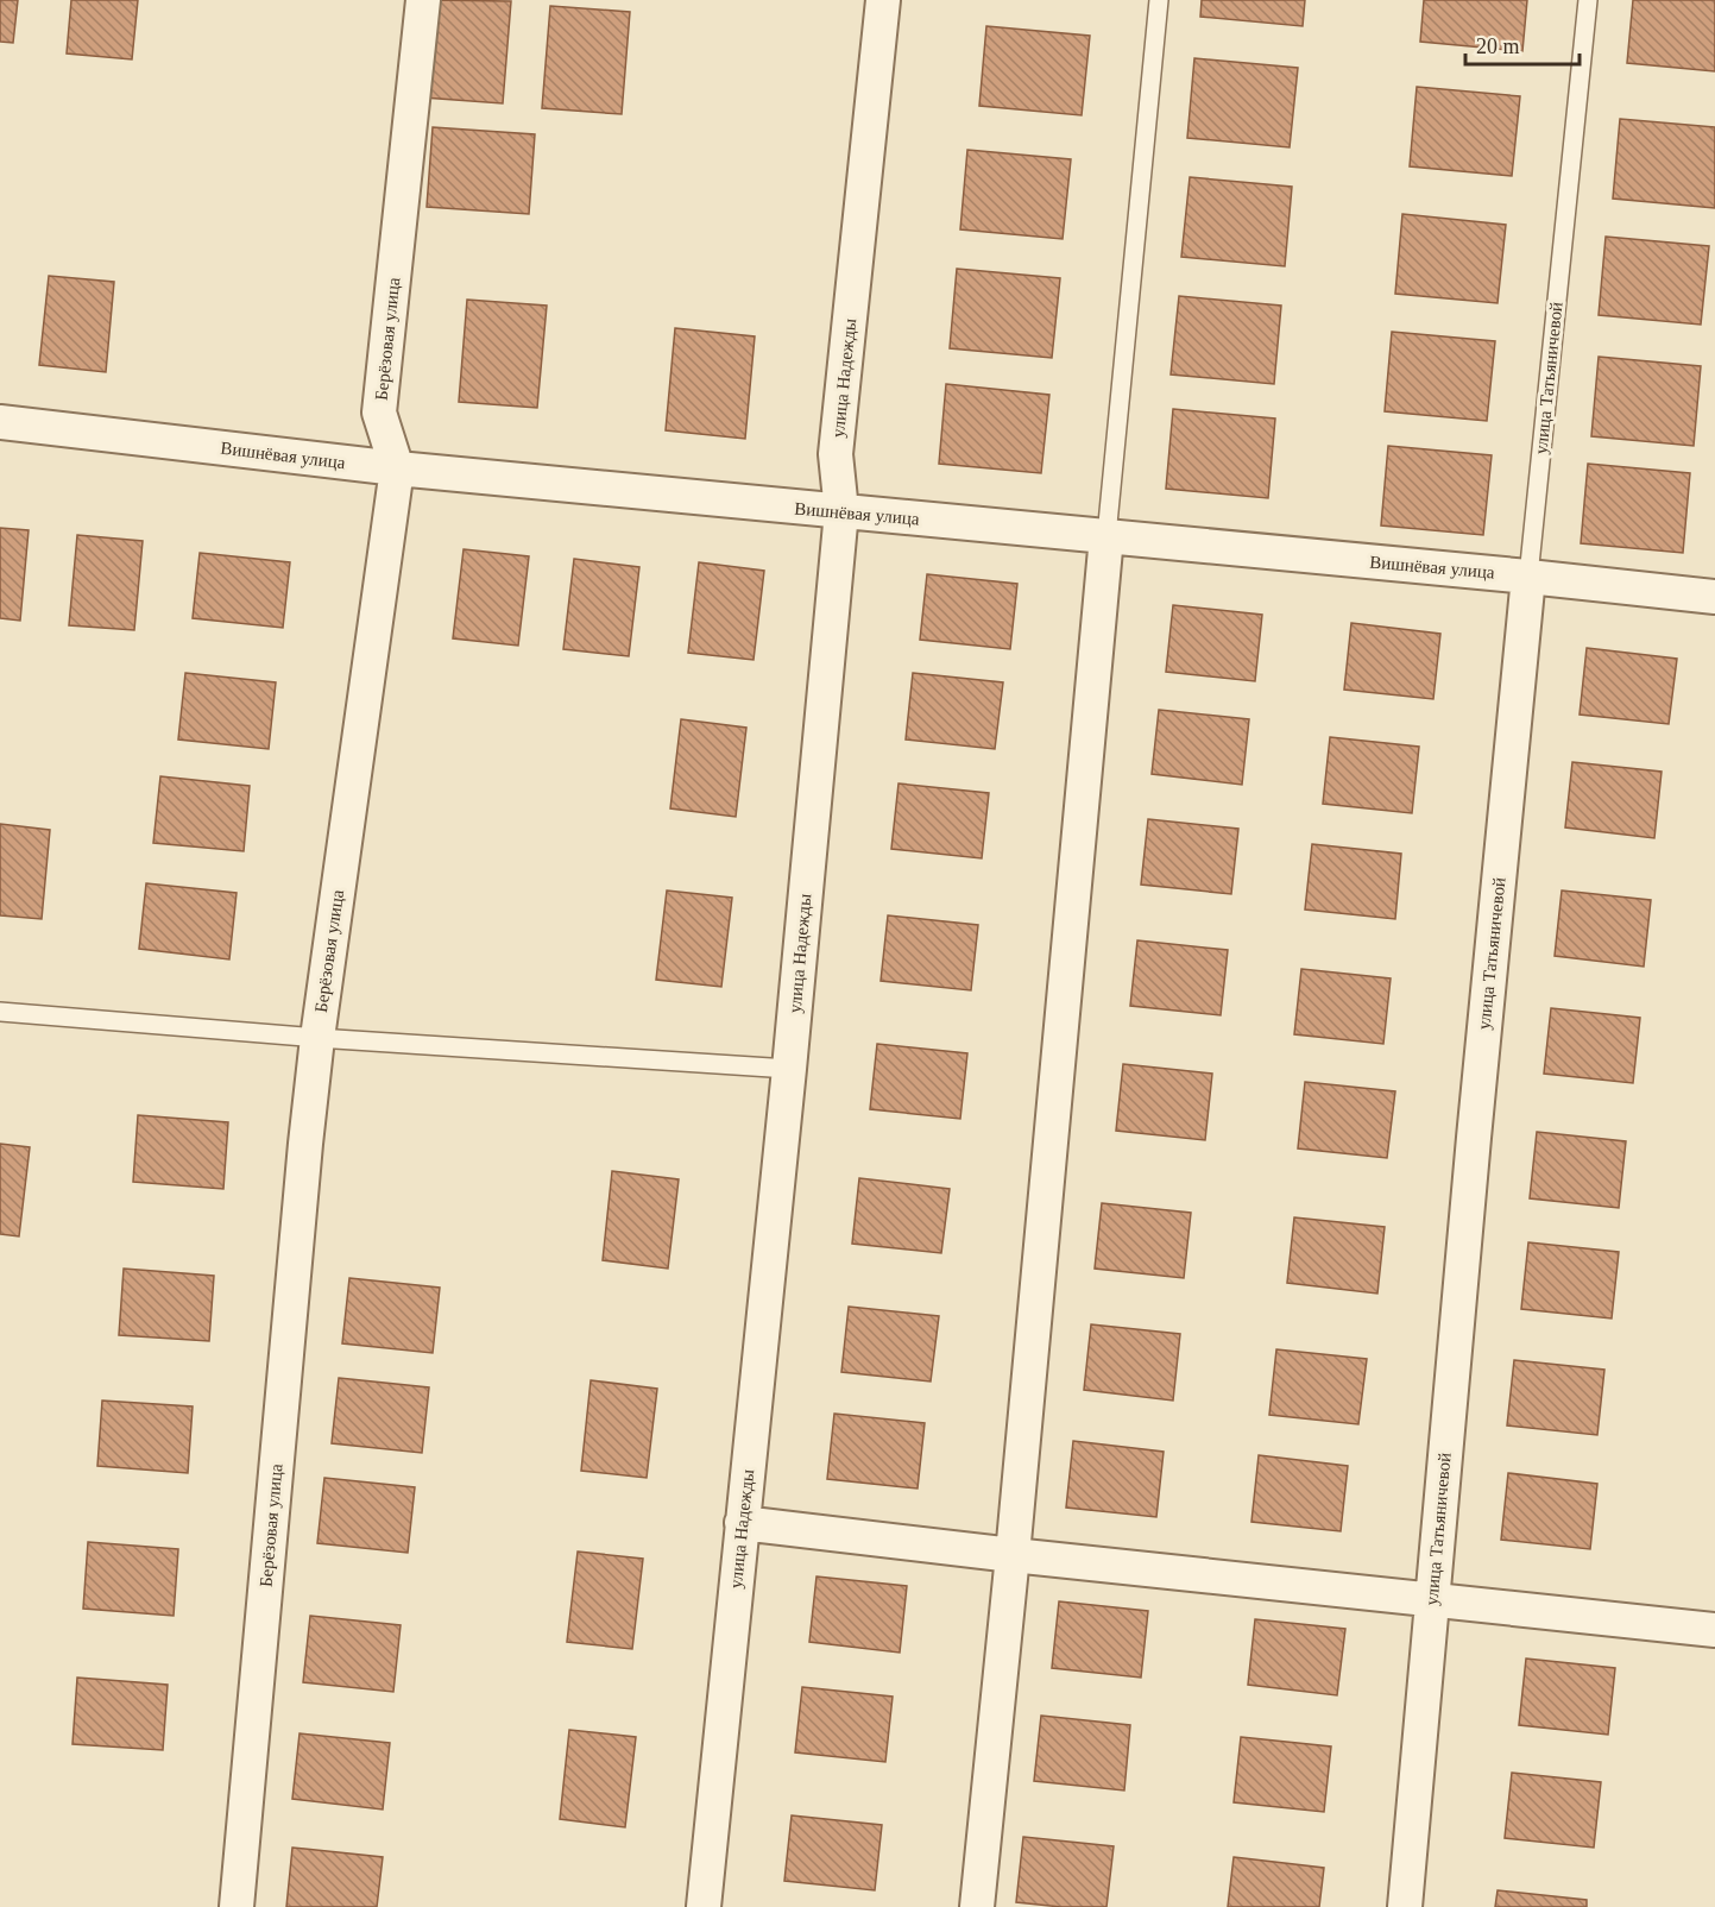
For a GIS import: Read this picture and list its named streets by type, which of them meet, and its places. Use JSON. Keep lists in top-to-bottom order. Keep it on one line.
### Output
{"streets":{"street":["Берёзовая улица","улица Надежды","улица Татьяничевой","Вишнёвая улица"]},"crossings":[["Берёзовая улица","Вишнёвая улица"],["улица Надежды","Вишнёвая улица"],["улица Татьяничевой","Вишнёвая улица"]],"scale_bar":"20 m"}
